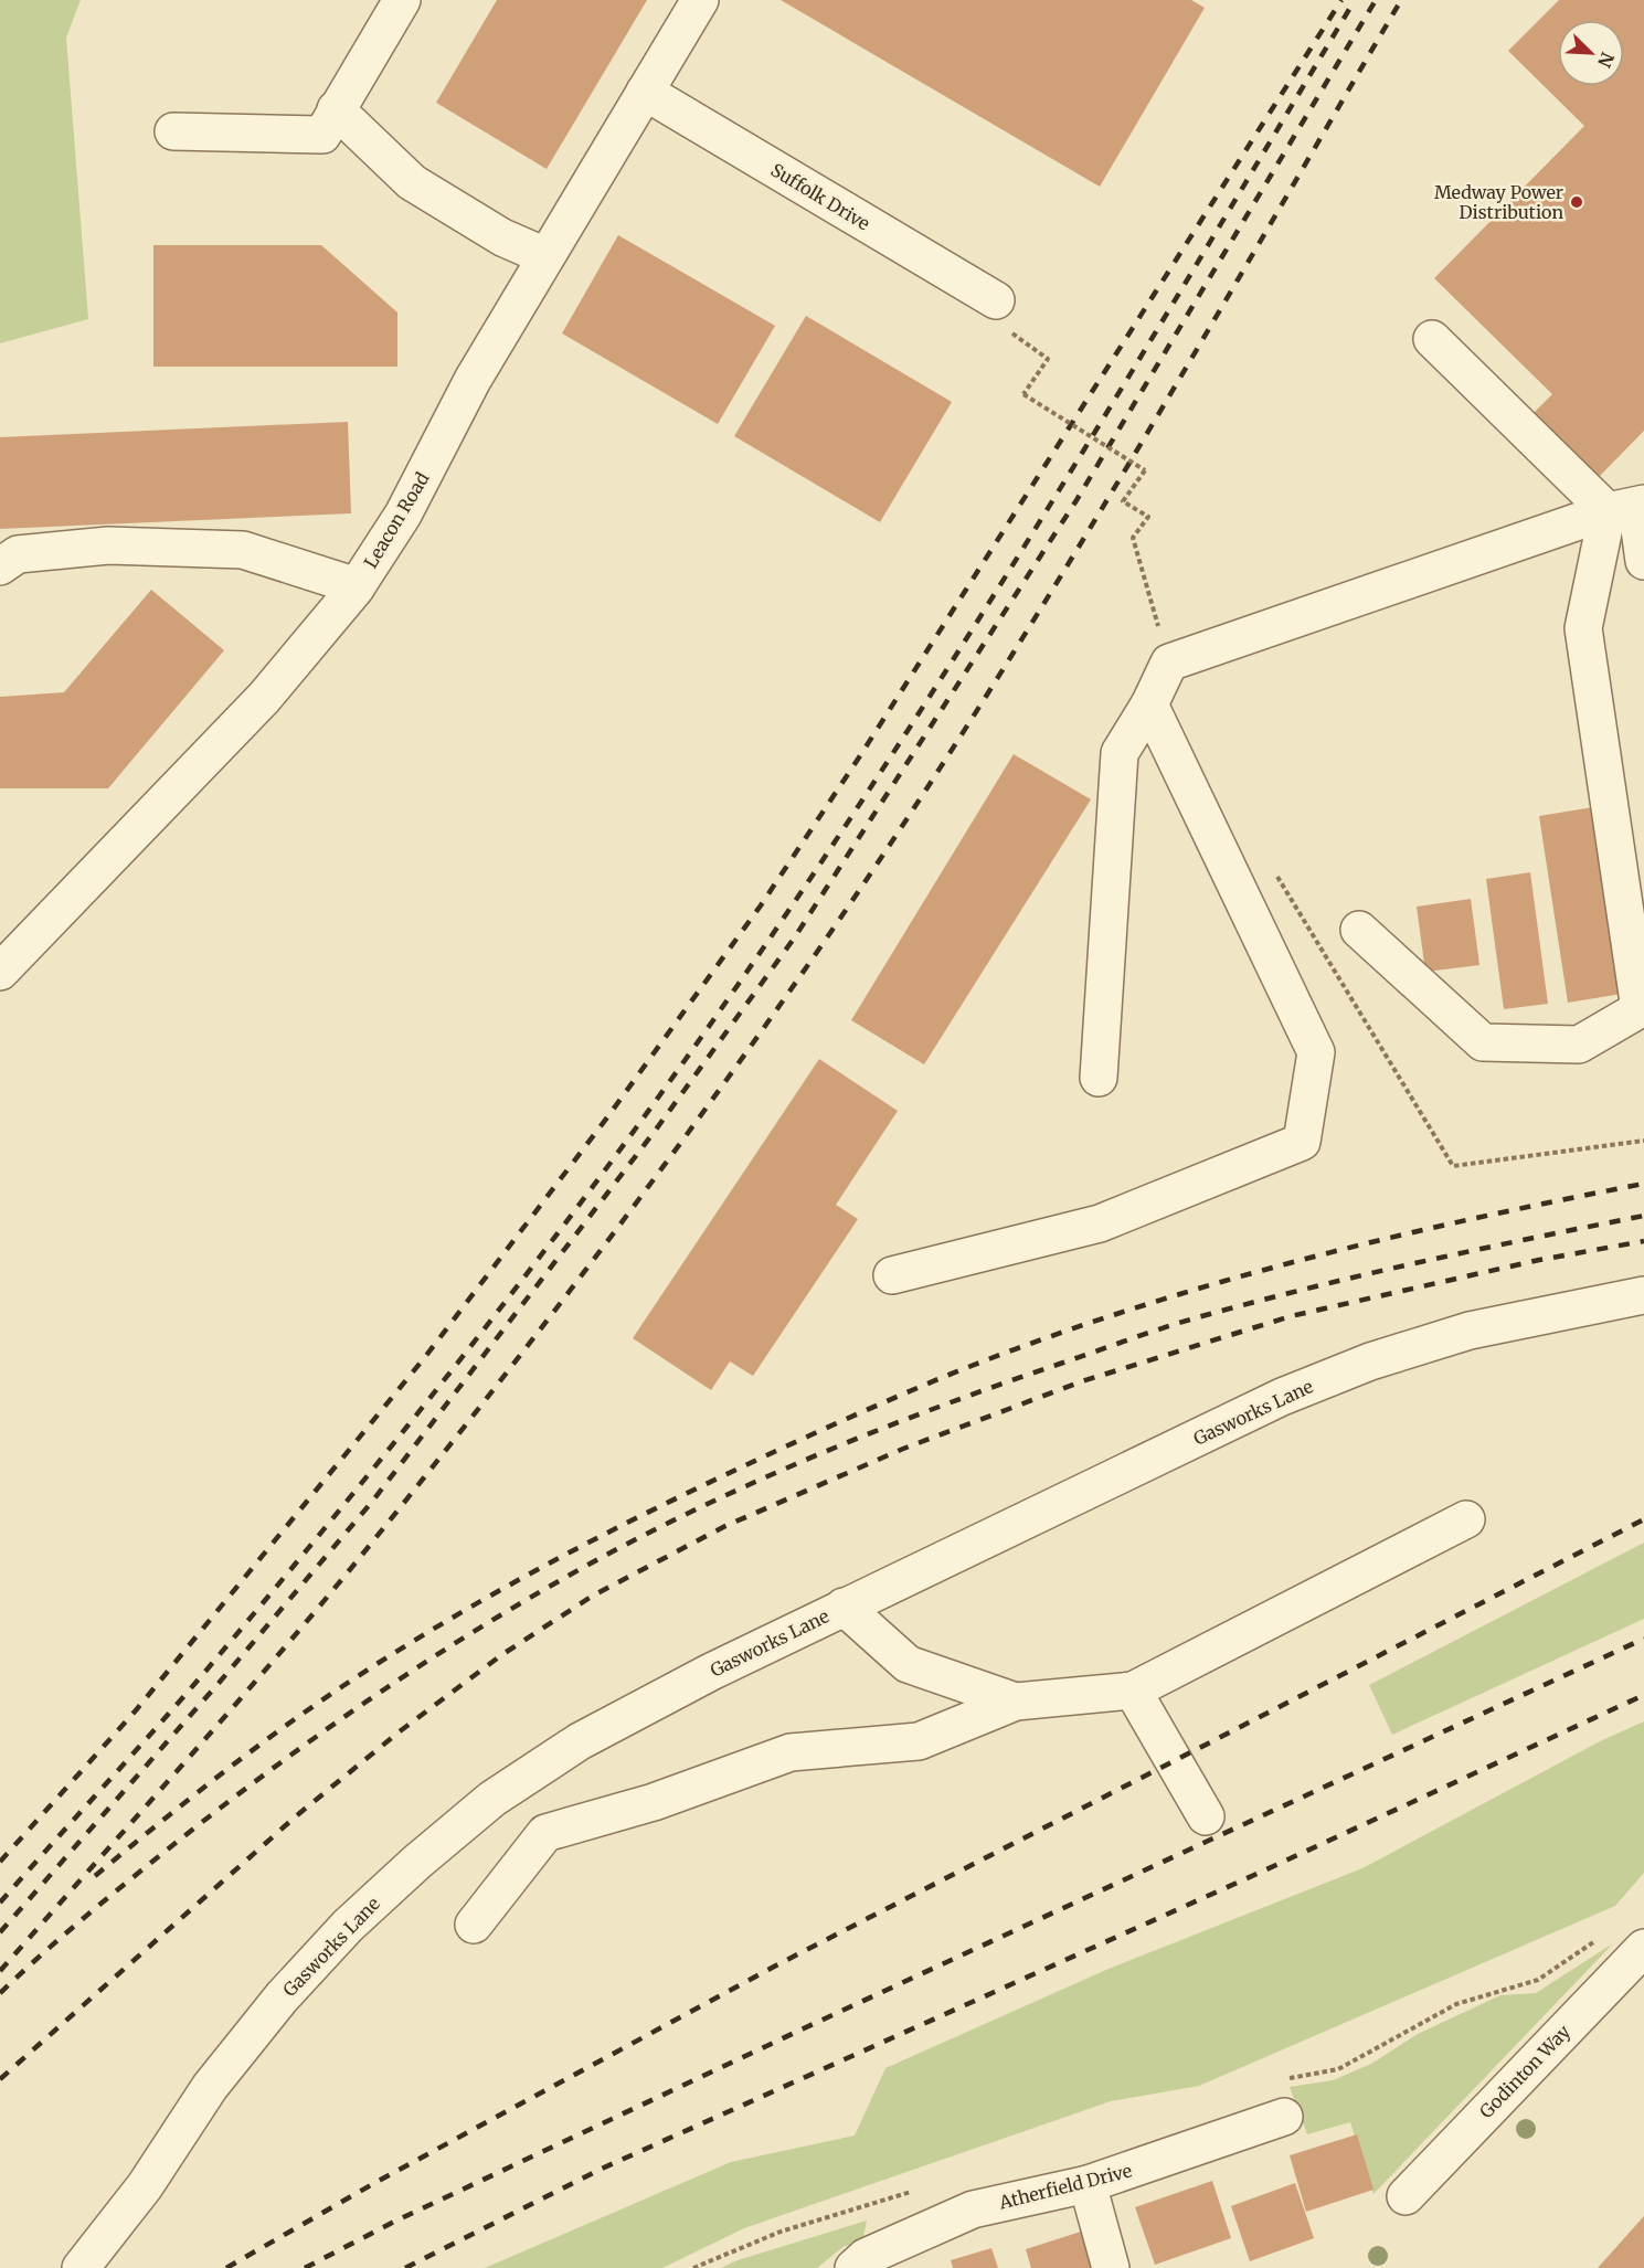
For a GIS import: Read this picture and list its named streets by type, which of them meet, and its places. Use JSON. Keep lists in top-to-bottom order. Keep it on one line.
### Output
{"streets":{"street":["Suffolk Drive","Leacon Road","Gasworks Lane","Godinton Way","Atherfield Drive"]},"crossings":[["Suffolk Drive","Leacon Road"]],"places":["Medway Power Distribution"],"north":"bottom right"}
